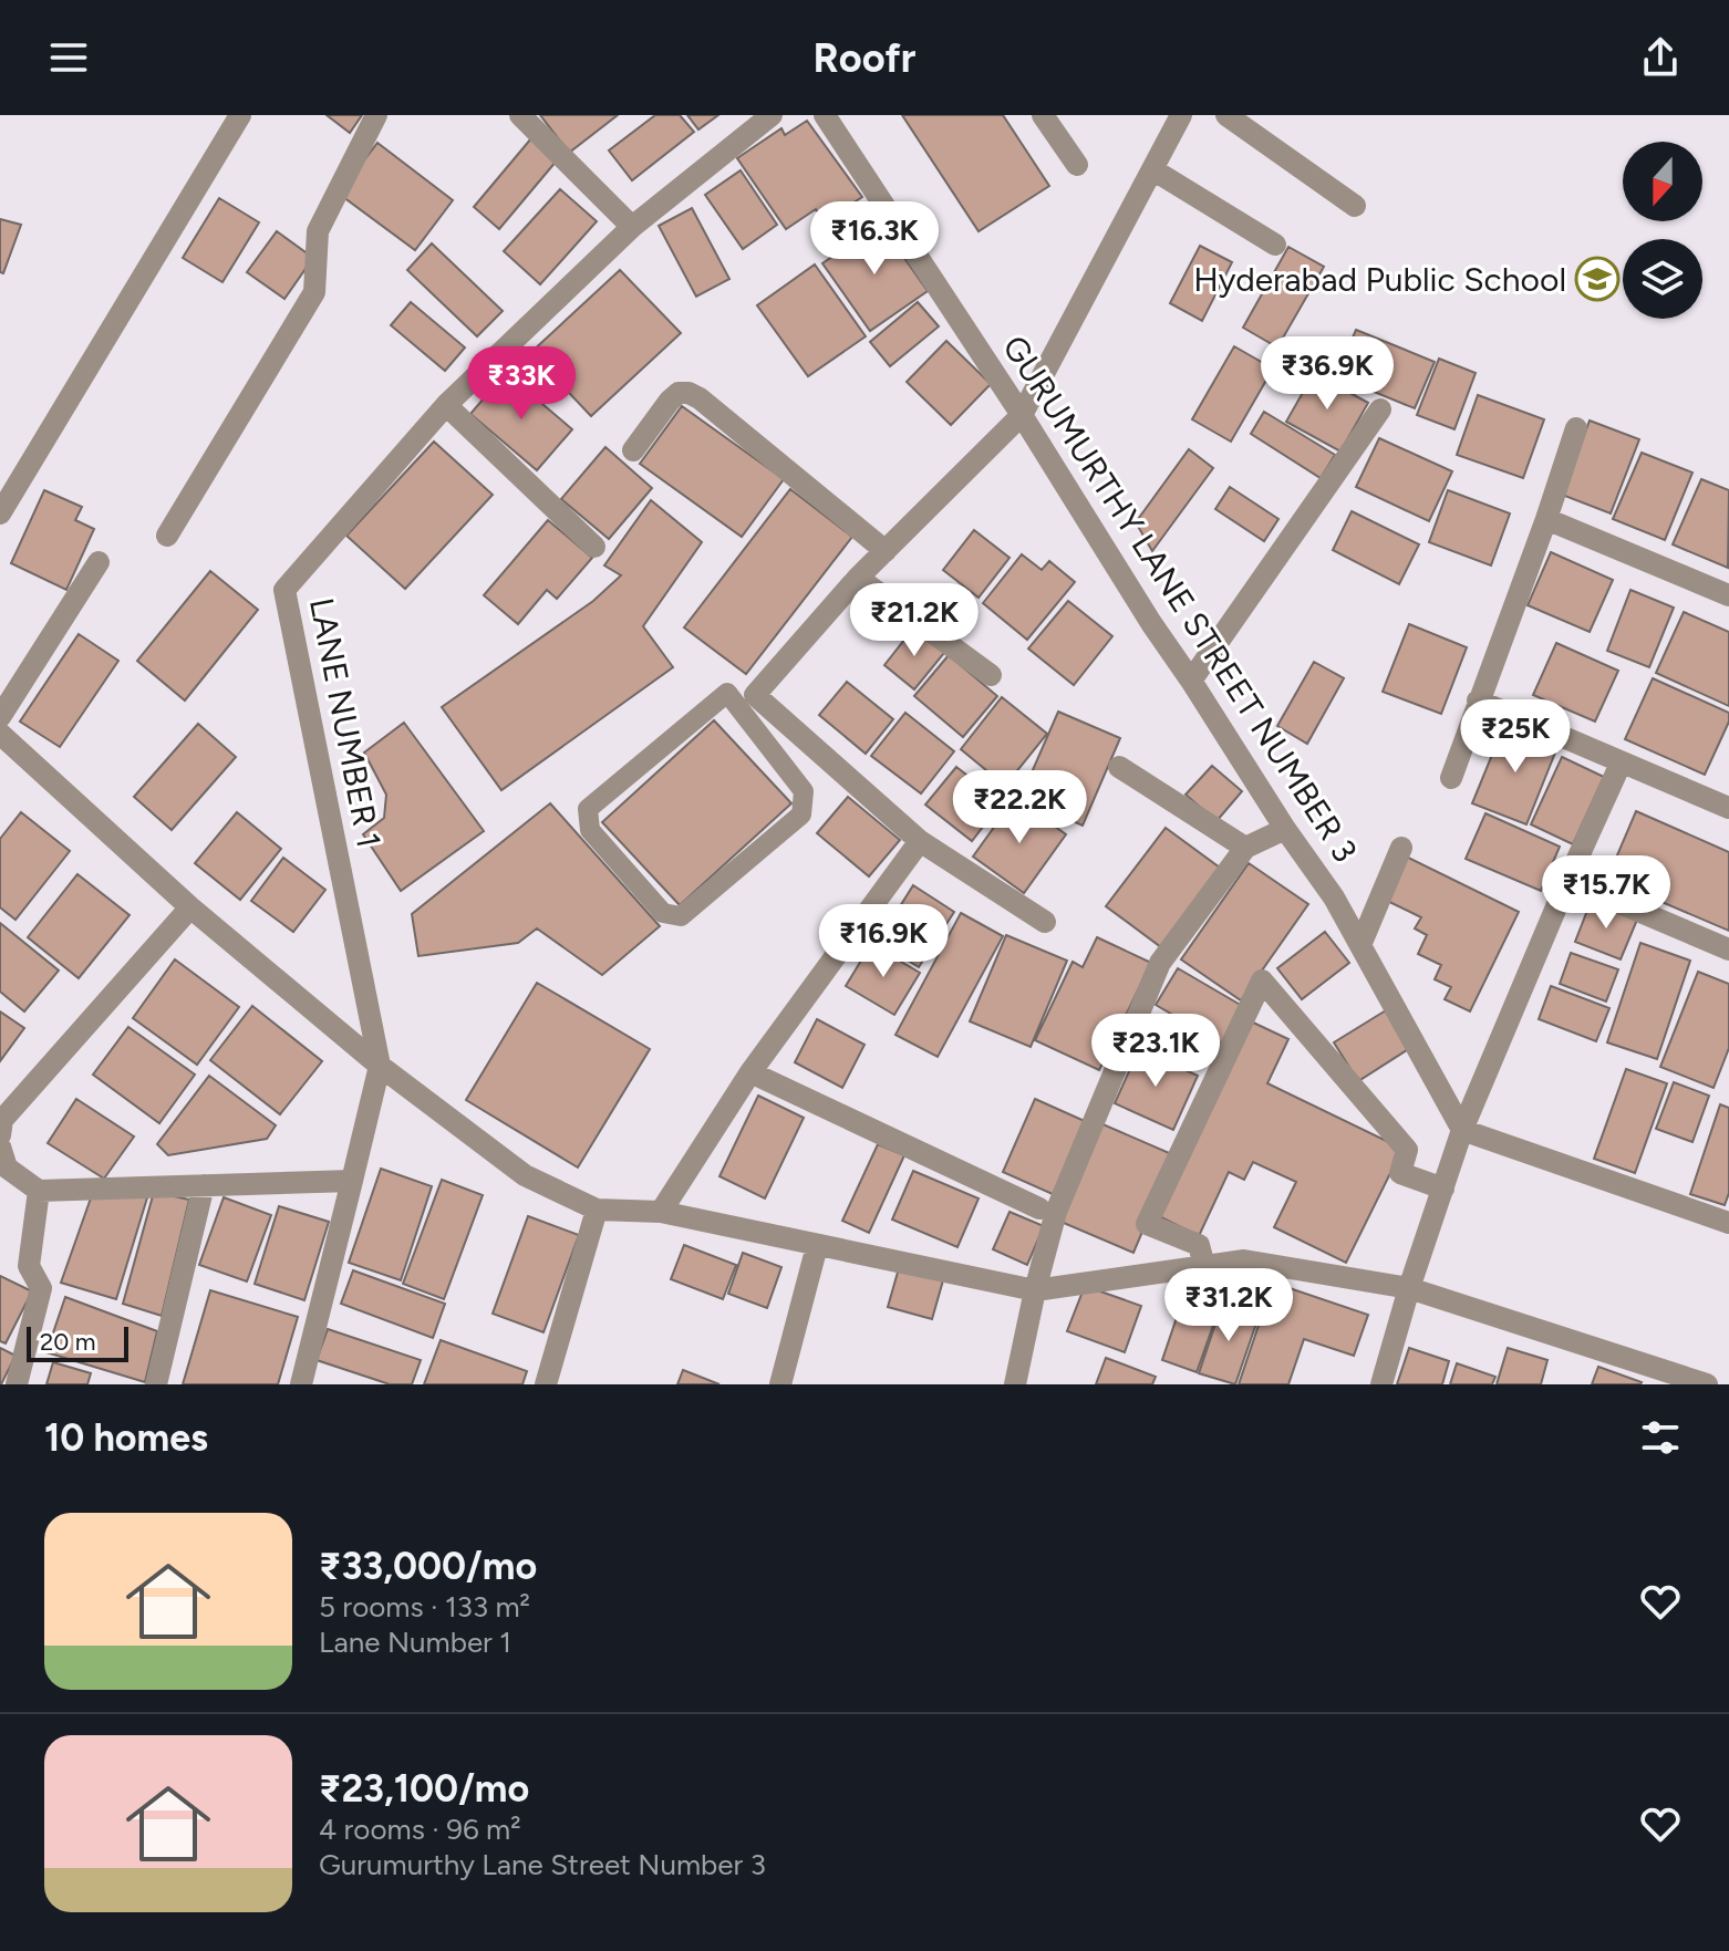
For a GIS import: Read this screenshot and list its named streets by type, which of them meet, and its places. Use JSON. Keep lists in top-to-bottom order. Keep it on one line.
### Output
{"streets":{"street":["GURUMURTHY LANE STREET NUMBER 3","LANE NUMBER 1"]},"places":{"school or university":["Hyderabad Public School"]},"scale_bar":"20 m","north":"bottom","page":{"header":"Roofr","price":["₹16.3K","₹36.9K","₹33K","₹21.2K","₹25K","₹22.2K","₹15.7K","₹16.9K","₹23.1K","₹31.2K"],"scale":"20 m","heading":"10 homes","list":[{"name":"₹33,000/mo","note":"5 rooms · 133 m² · Lane Number 1"},{"name":"₹23,100/mo","note":"4 rooms · 96 m² · Gurumurthy Lane Street Number 3"}]}}
